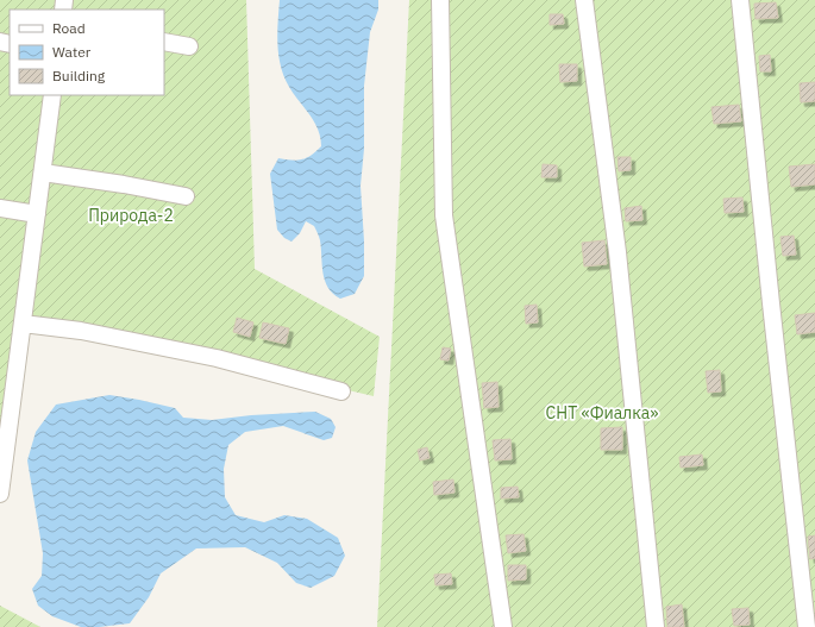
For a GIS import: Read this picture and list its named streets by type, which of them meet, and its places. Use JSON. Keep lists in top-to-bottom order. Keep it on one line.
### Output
{"parks":["Природа-2","СНТ «Фиалка»"],"legend":["Road","Water","Building"]}
